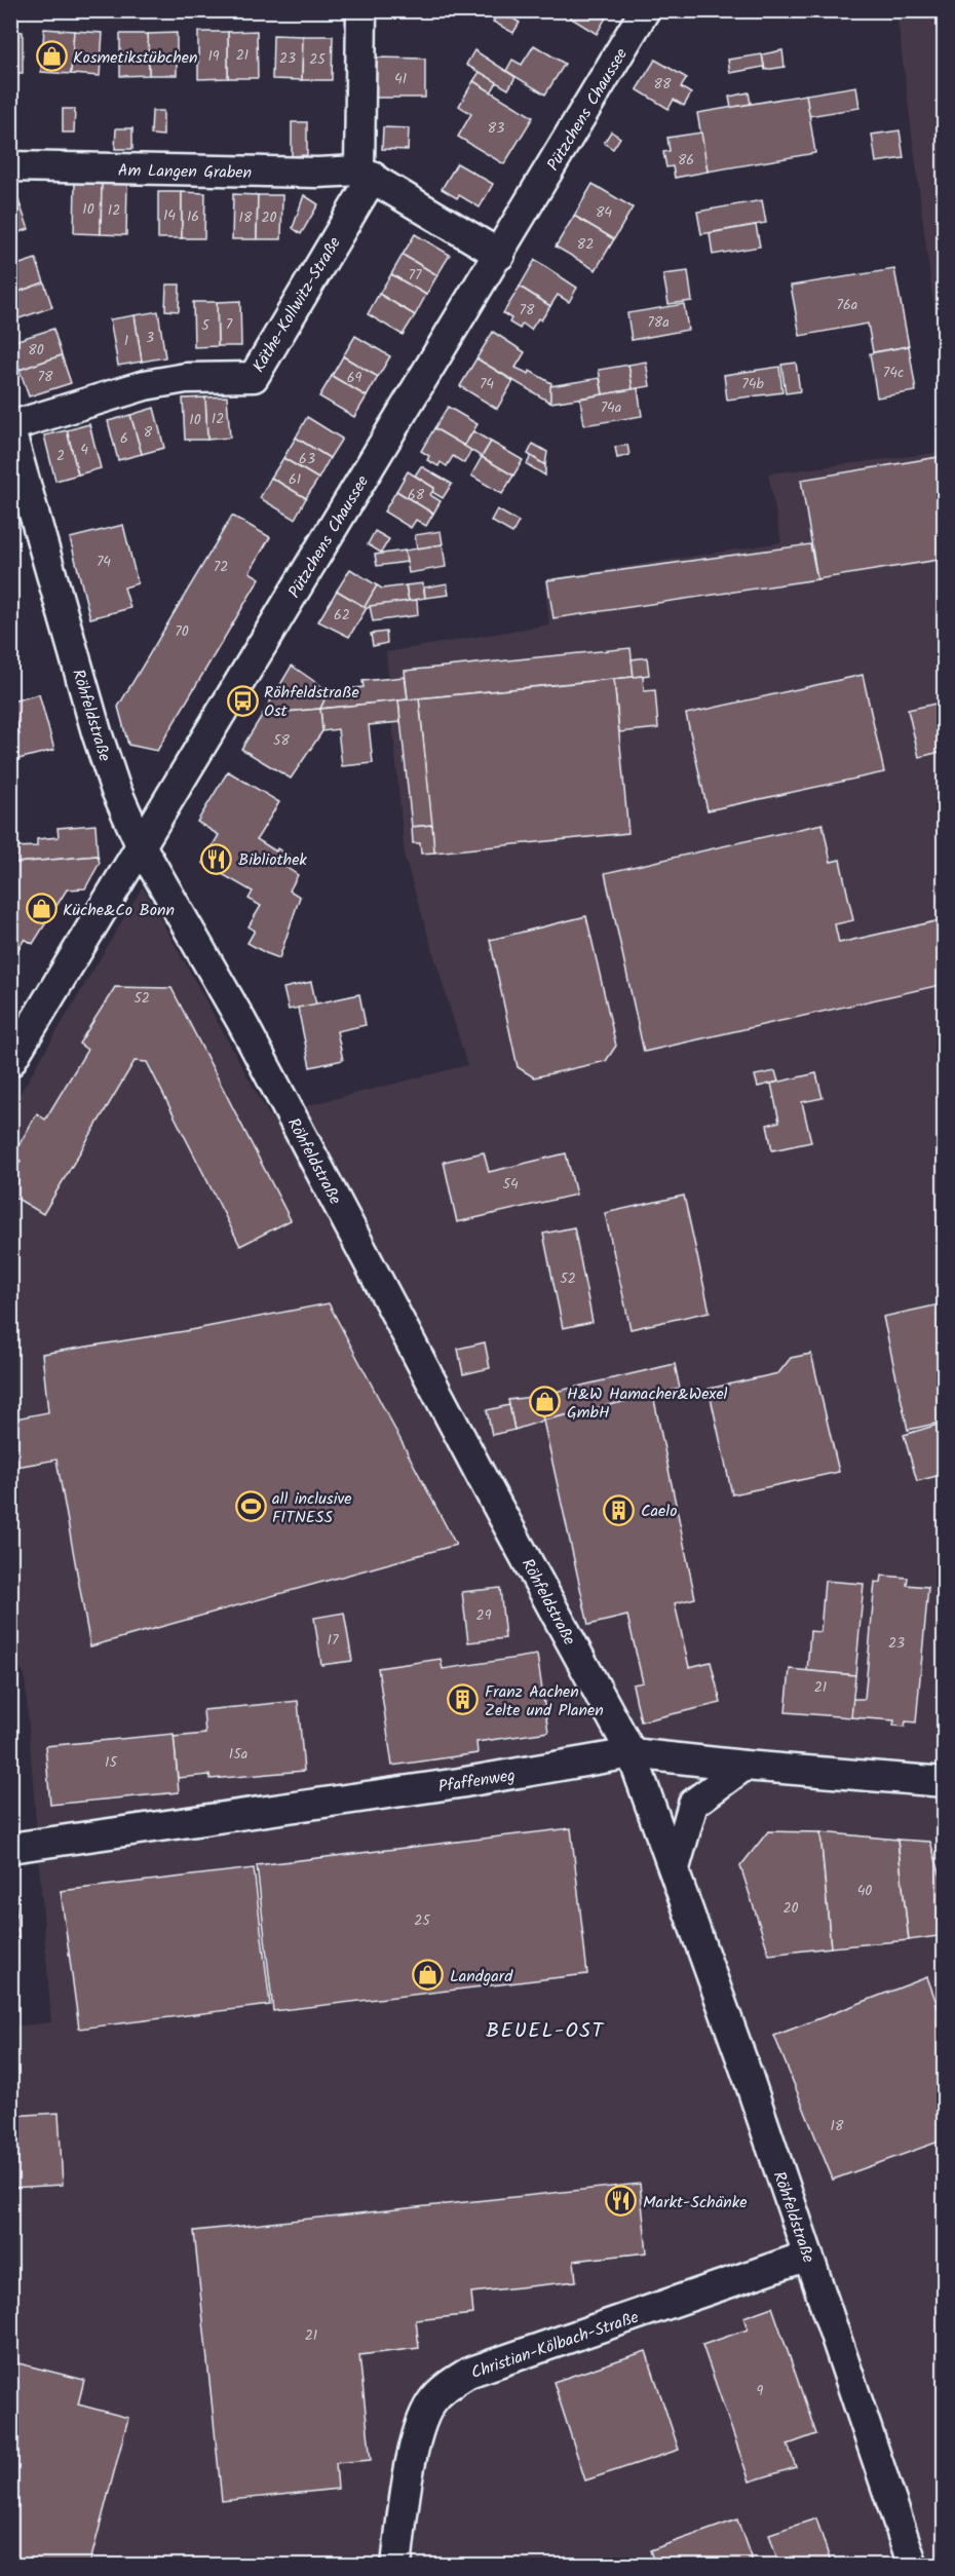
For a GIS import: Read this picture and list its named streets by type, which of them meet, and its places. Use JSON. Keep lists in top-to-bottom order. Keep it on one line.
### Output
{"streets":{"street":["Pützchens Chaussee","Am Langen Graben","Käthe-Kollwitz-Straße","Röhfeldstraße","Pfaffenweg","Christian-Kölbach-Straße"]},"crossings":[["Pützchens Chaussee","Röhfeldstraße"],["Am Langen Graben","Käthe-Kollwitz-Straße"],["Käthe-Kollwitz-Straße","Röhfeldstraße"],["Röhfeldstraße","Pfaffenweg"],["Röhfeldstraße","Christian-Kölbach-Straße"]],"districts":["BEUEL-OST"],"places":{"shop":["Kosmetikstübchen","Küche&Co Bonn","H&W Hamacher&Wexel GmbH","Landgard"],"bus stop":["Röhfeldstraße Ost"],"restaurant":["Bibliothek","Markt-Schänke"],"sports":["all inclusive FITNESS"],"building":["Caelo","Franz Aachen Zelte und Planen"]},"house_numbers":["21","19","23","25","41","88","83","86","10","12","84","14","16","18","20","82","77","76a","78","78a","7","5","3","1","80","74c","78","69","74","74b","74a","12","10","8","6","4","2","63","61","68","74","72","62","70","58","52","54","52","29","17","23","21","15a","15","40","20","25","18","21","9"]}
